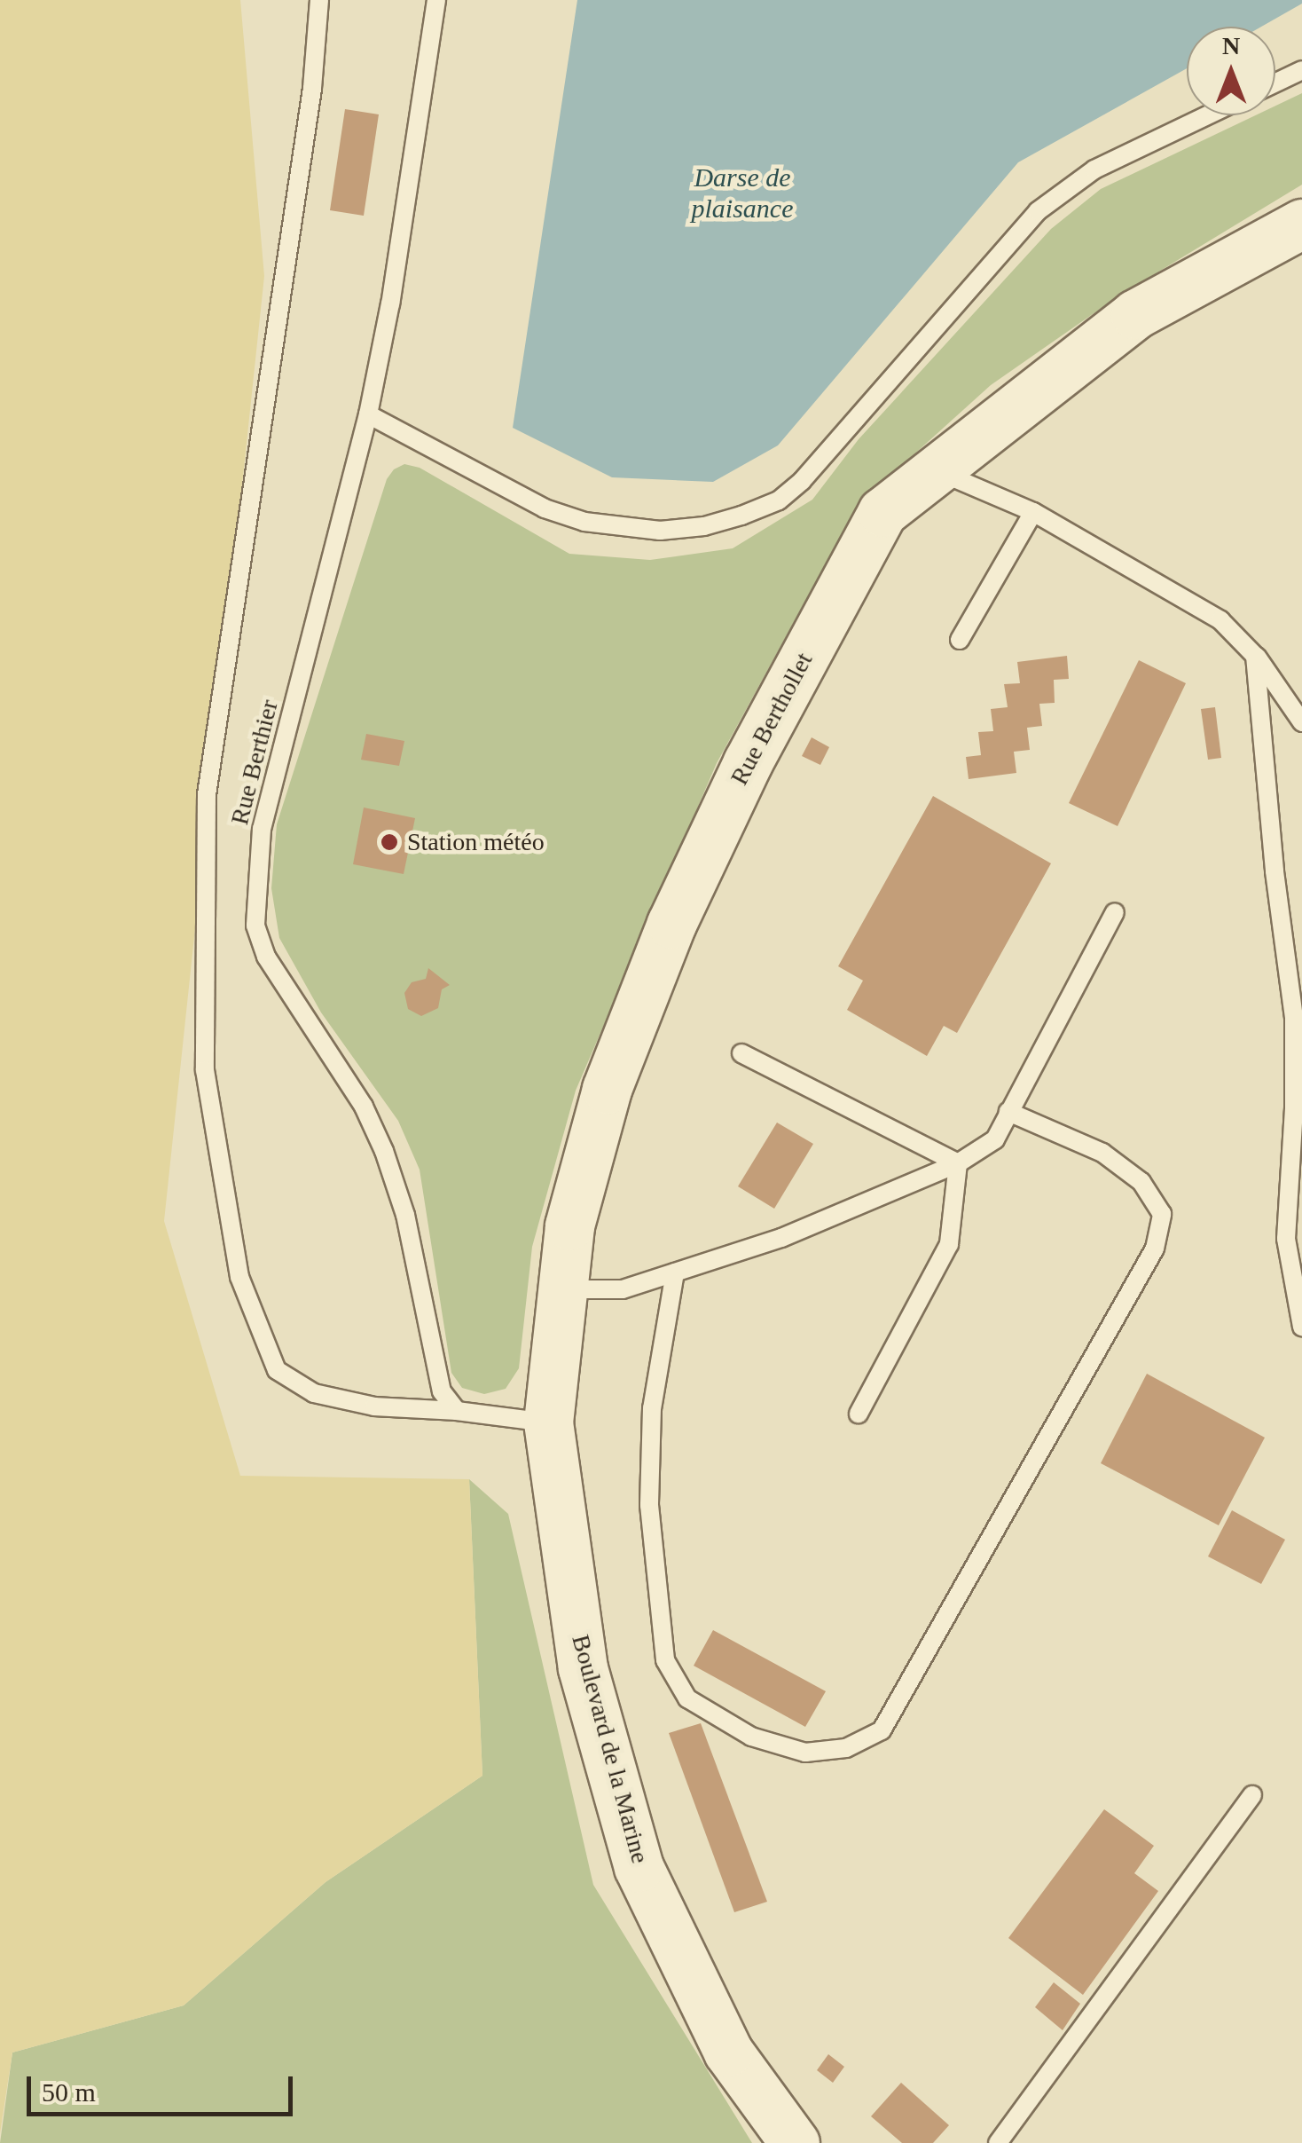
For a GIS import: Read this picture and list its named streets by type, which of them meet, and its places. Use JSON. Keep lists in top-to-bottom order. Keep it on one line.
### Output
{"streets":{"main road":["Rue Berthollet","Boulevard de la Marine"],"lane":["Rue Berthier"]},"crossings":[["Rue Berthollet","Boulevard de la Marine"]],"water":["Darse de plaisance"],"places":["Station météo"],"scale_bar":"50 m","north":"top"}
